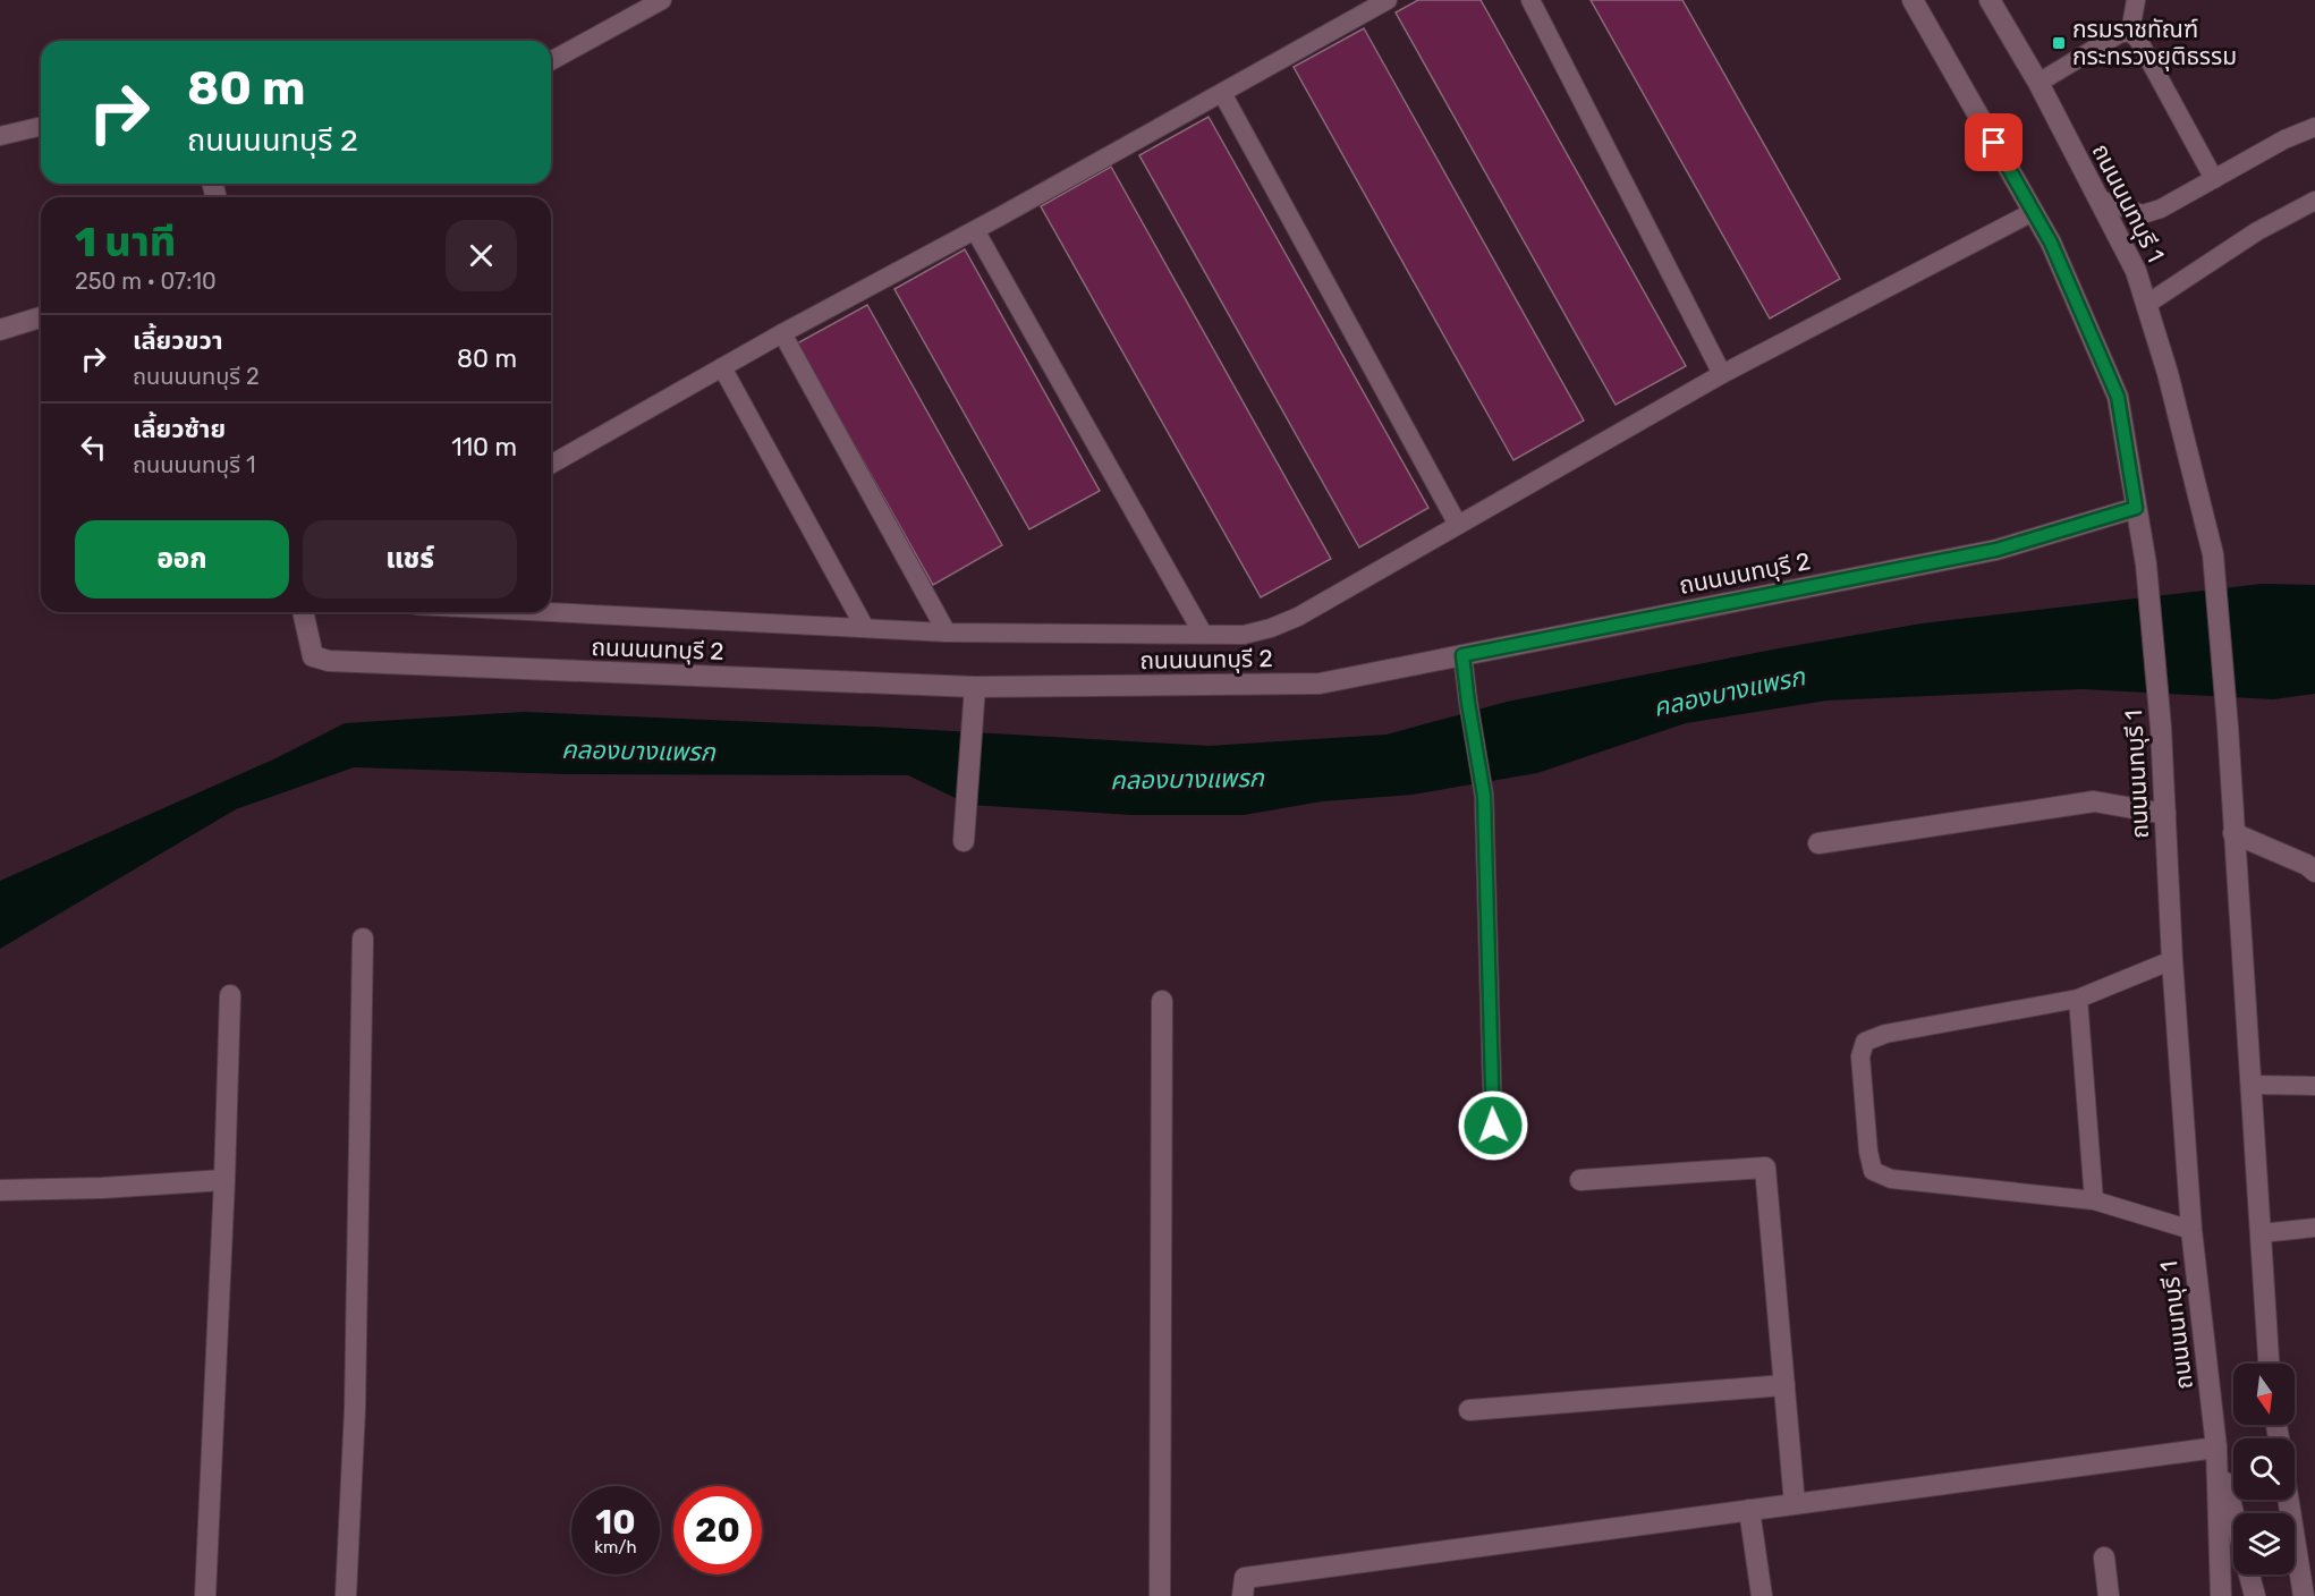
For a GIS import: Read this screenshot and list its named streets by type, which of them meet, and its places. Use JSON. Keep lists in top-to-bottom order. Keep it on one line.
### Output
{"streets":{"street":["ถนนนนทบุรี 1","ถนนนนทบุรี 2"]},"crossings":[["ถนนนนทบุรี 1","ถนนนนทบุรี 2"]],"water":["คลองบางแพรก"],"places":{"transit":["กรมราชทัณฑ์ กระทรวงยุติธรรม"]},"north":"bottom","page":{"turn":["80 m","ถนนนนทบุรี 2"],"heading":["1 นาที","250 m · 07:10"],"list":[{"name":"เลี้ยวขวา","note":"ถนนนนทบุรี 2","value":"80 m"},{"name":"เลี้ยวซ้าย","note":"ถนนนนทบุรี 1","value":"110 m"}],"buttons":["ออก","แชร์"],"speed":"10 km/h","limit":"20"}}
